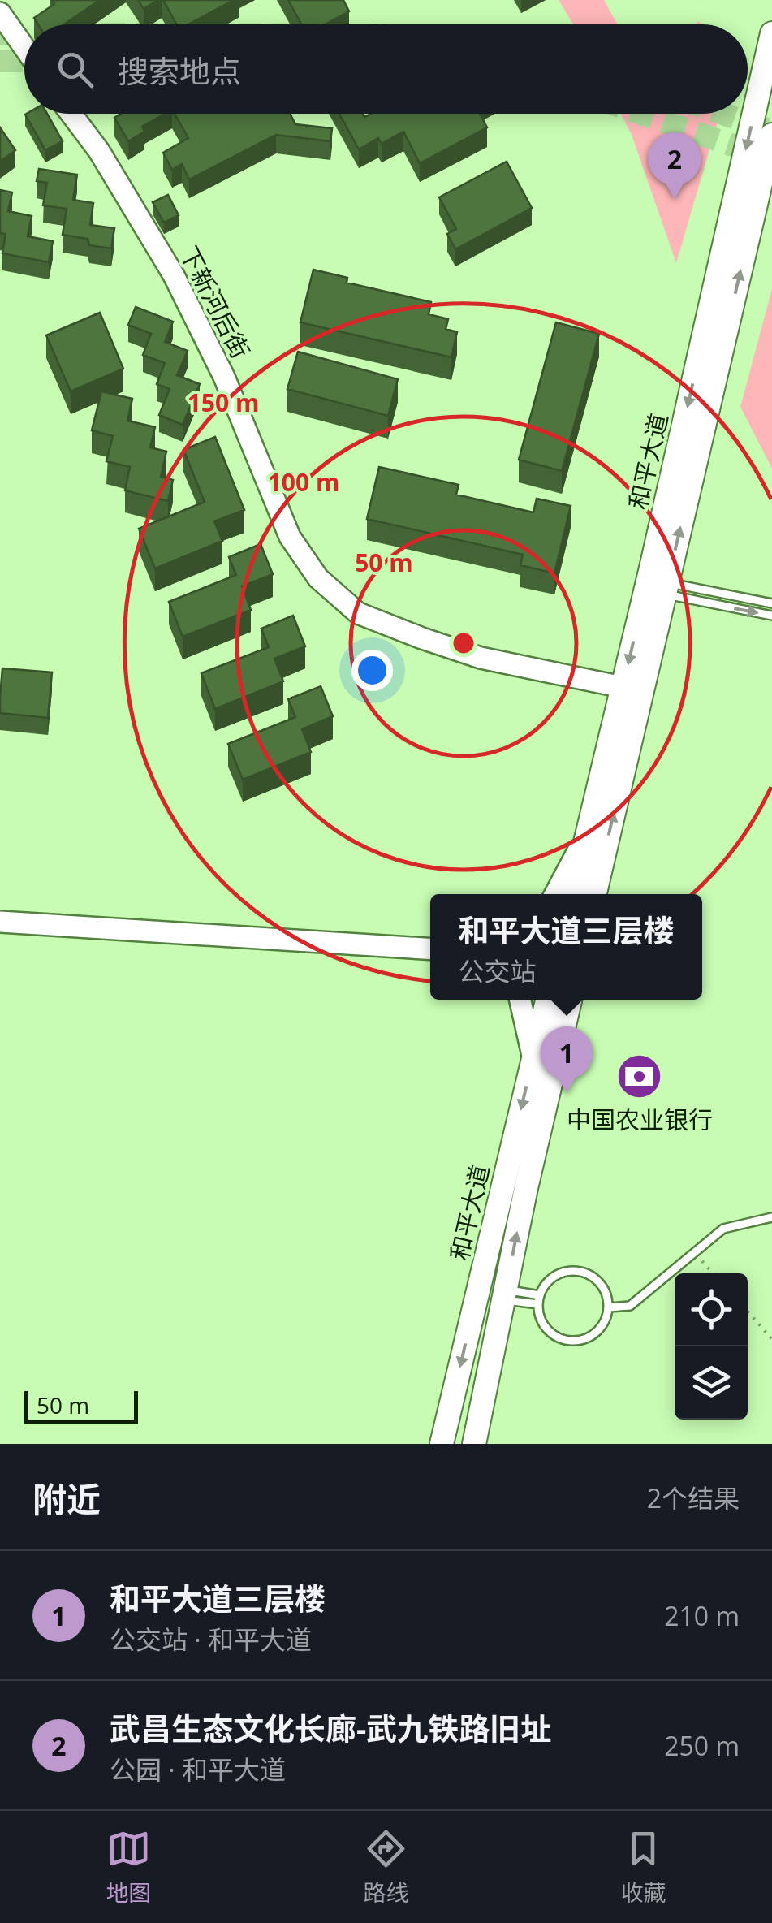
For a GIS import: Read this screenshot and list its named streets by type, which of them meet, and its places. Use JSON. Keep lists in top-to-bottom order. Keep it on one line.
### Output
{"streets":{"main road":["和平大道"],"street":["下新河后街"]},"crossings":[["下新河后街","和平大道"]],"places":{"bank":["中国农业银行"]},"scale_bar":"50 m","page":{"search":"搜索地点","pins":["2","1"],"popup":["和平大道三层楼","公交站"],"scale":"50 m","heading":["附近","2个结果"],"list":[{"mark":"1","name":"和平大道三层楼","note":"公交站 · 和平大道","value":"210 m"},{"mark":"2","name":"武昌生态文化长廊-武九铁路旧址","note":"公园 · 和平大道","value":"250 m"}],"nav":["地图","路线","收藏"]},"rings":["150 m","100 m","50 m"]}
